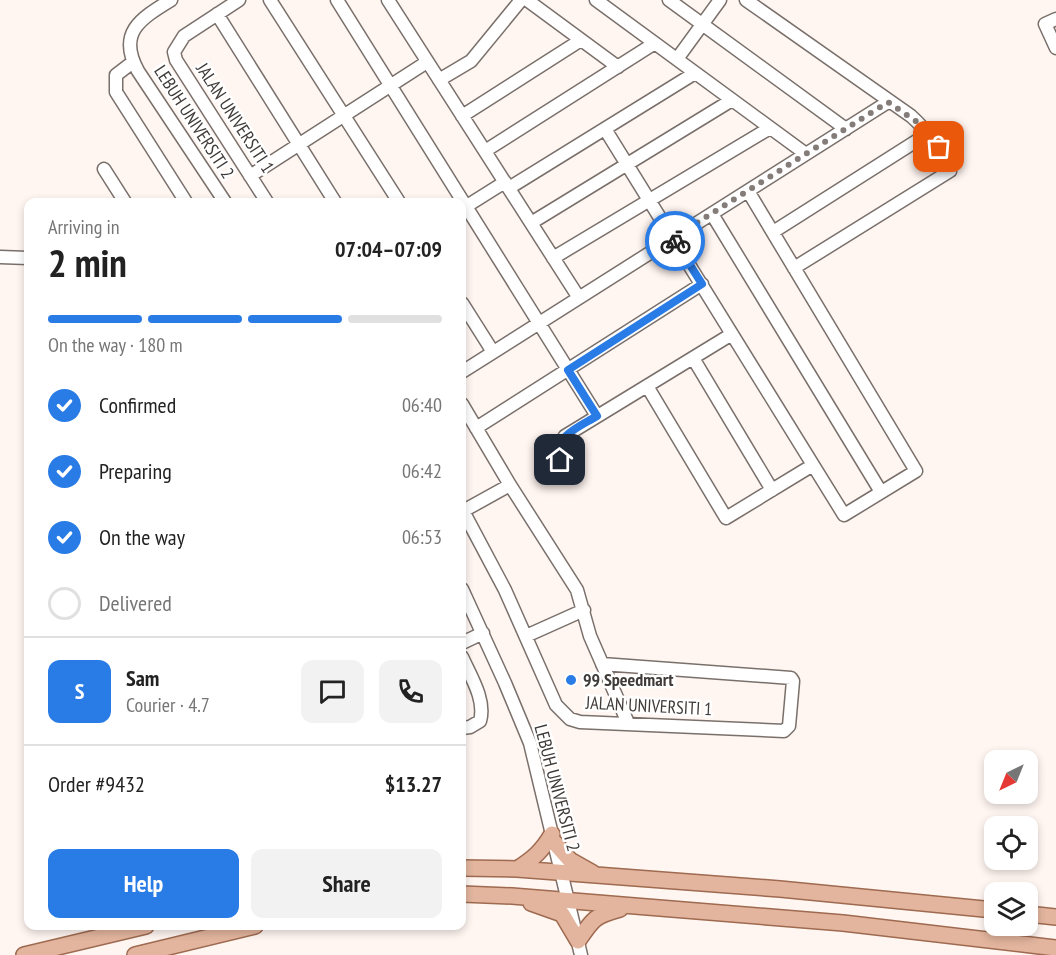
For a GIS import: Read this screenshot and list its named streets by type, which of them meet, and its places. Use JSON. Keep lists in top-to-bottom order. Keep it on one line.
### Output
{"streets":{"street":["JALAN UNIVERSITI 1","LEBUH UNIVERSITI 2"]},"places":["99 Speedmart"],"north":"bottom left","page":{"heading":["2 min","Arriving in","07:04–07:09"],"panel":["Sam","Courier · 4.7","Order #9432","$13.27"],"bar":"On the way · 180 m","list":[["Confirmed","06:40"],["Preparing","06:42"],["On the way","06:53"],"Delivered"],"round":"S","buttons":["Help","Share"]}}
